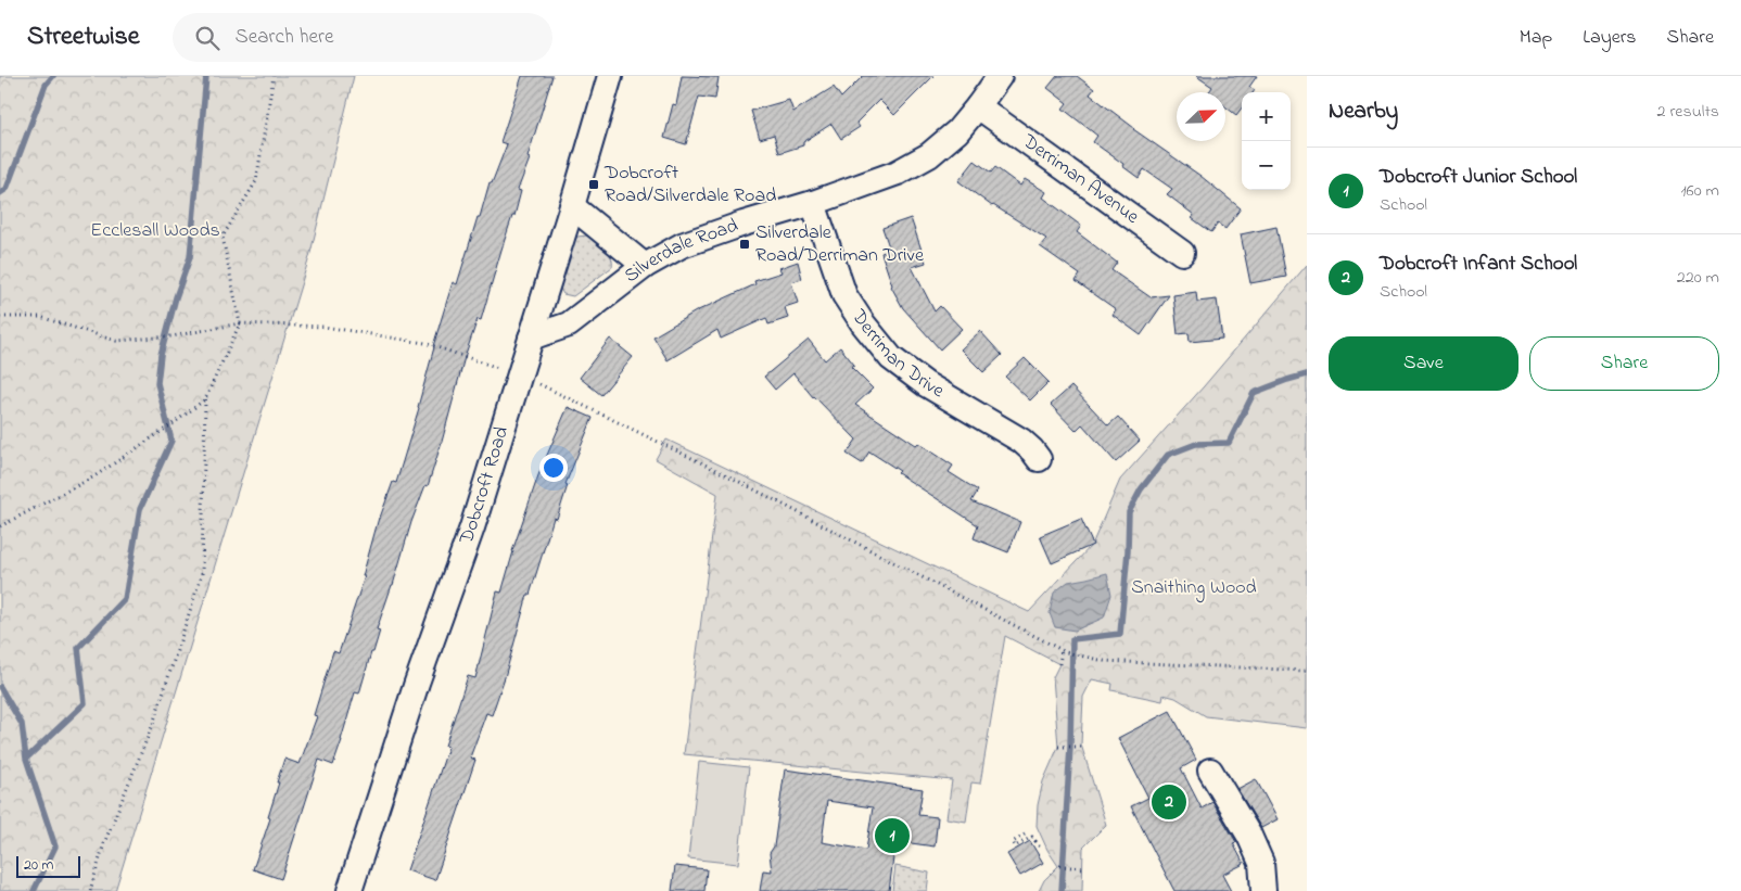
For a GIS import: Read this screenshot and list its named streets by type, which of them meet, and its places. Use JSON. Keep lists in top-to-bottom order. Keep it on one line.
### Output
{"streets":{"street":["Derriman Avenue","Silverdale Road","Derriman Drive","Dobcroft Road"]},"crossings":[["Derriman Avenue","Silverdale Road"],["Silverdale Road","Derriman Drive"],["Silverdale Road","Dobcroft Road"]],"parks":["Ecclesall Woods","Snaithing Wood"],"places":{"transit":["Dobcroft Road/Silverdale Road","Silverdale Road/Derriman Drive"]},"scale_bar":"20 m","north":"top right","page":{"header":"Streetwise","search":"Search here","nav":["Map","Layers","Share"],"heading":["Nearby","2 results"],"map_buttons":["+","−"],"list":[{"mark":"1","name":"Dobcroft Junior School","note":"School","value":"160 m"},{"mark":"2","name":"Dobcroft Infant School","note":"School","value":"220 m"}],"buttons":["Save","Share"],"pins":["2","1"],"scale":"20 m"}}
